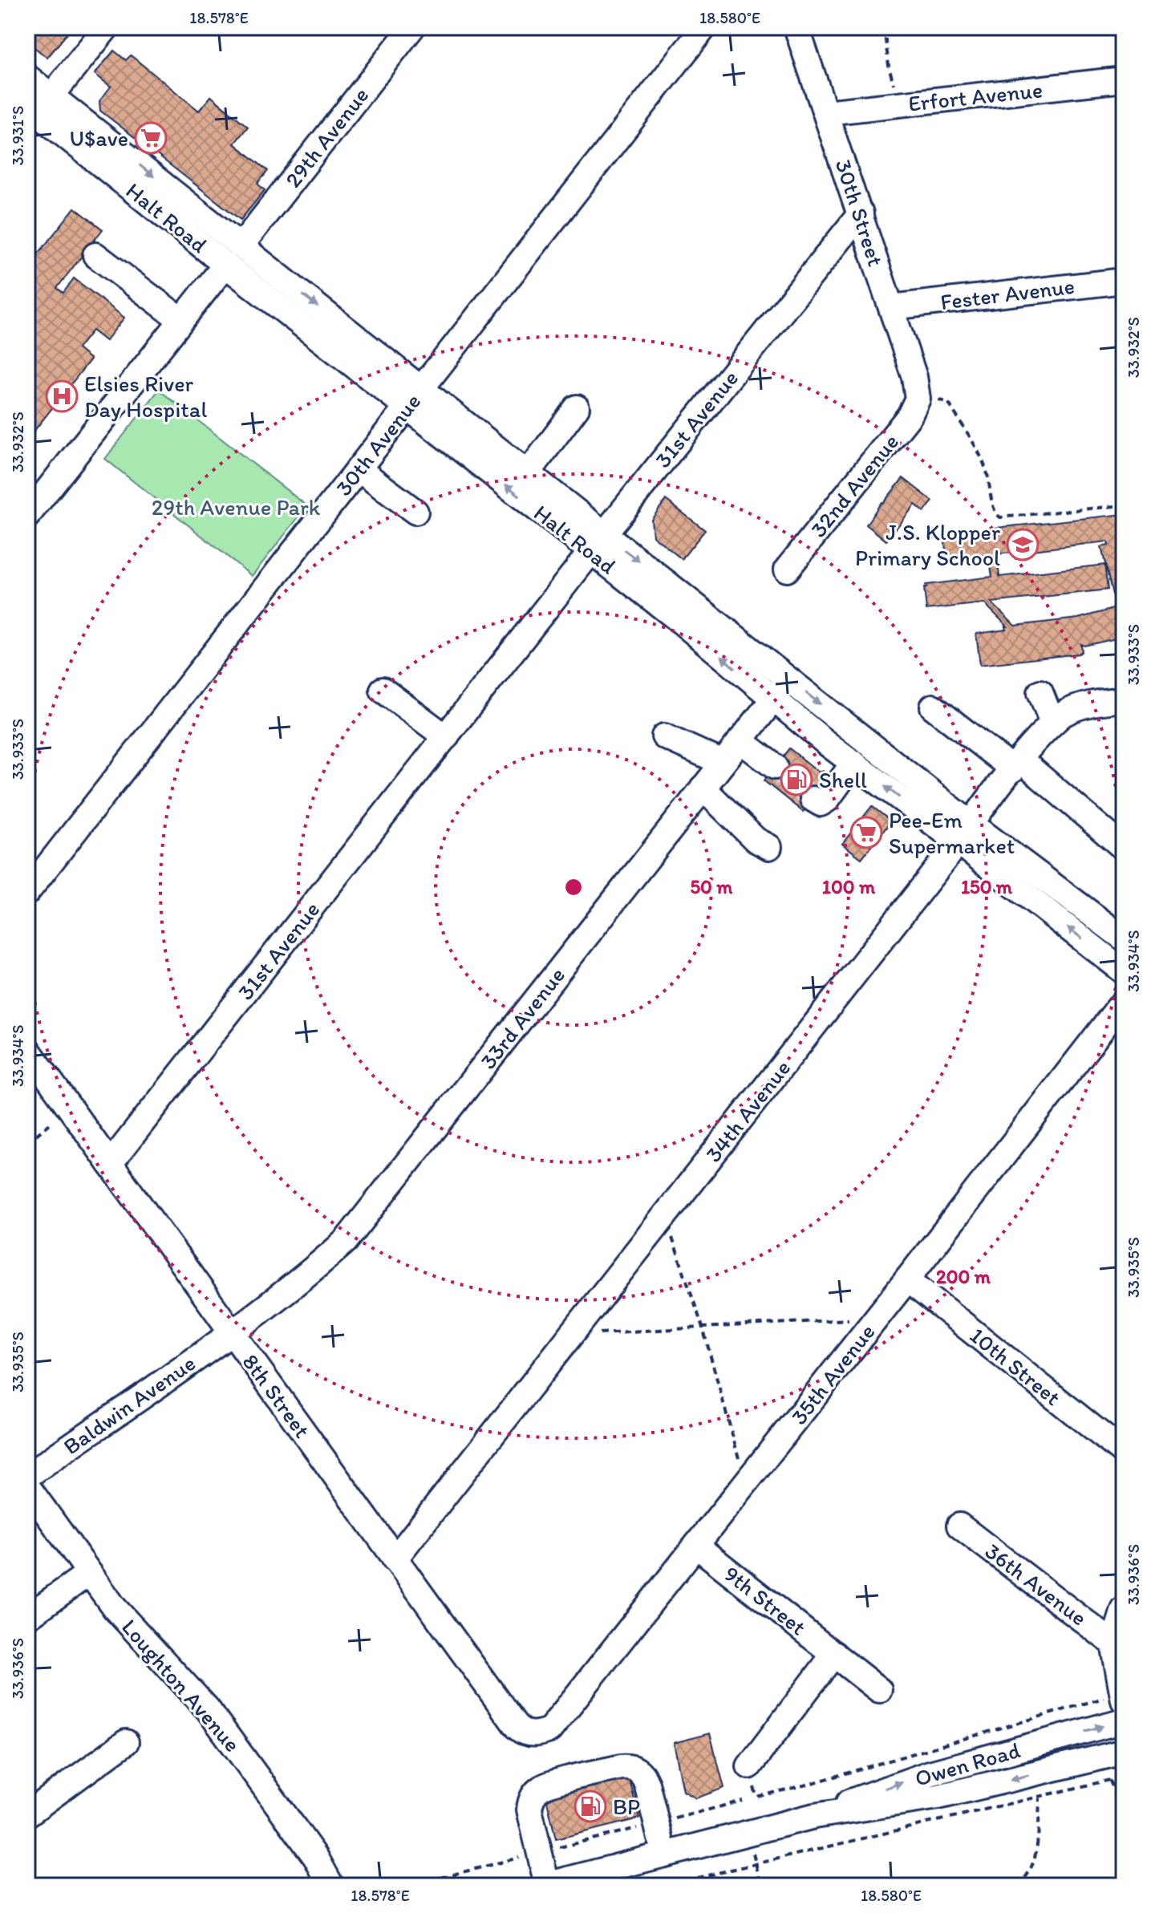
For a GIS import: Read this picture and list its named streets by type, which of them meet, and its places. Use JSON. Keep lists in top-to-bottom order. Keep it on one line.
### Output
{"streets":{"street":["Erfort Avenue","29th Avenue","30th Street","Halt Road","Fester Avenue","31st Avenue","30th Avenue","32nd Avenue","33rd Avenue","34th Avenue","10th Street","35th Avenue","8th Street","Baldwin Avenue","36th Avenue","9th Street","Loughton Avenue","Owen Road"]},"crossings":[["Erfort Avenue","30th Street"],["29th Avenue","Halt Road"],["30th Street","Fester Avenue"],["30th Street","31st Avenue"],["30th Street","32nd Avenue"],["Halt Road","31st Avenue"],["Halt Road","30th Avenue"],["Halt Road","33rd Avenue"],["Halt Road","34th Avenue"],["31st Avenue","8th Street"],["33rd Avenue","8th Street"],["33rd Avenue","Baldwin Avenue"],["34th Avenue","8th Street"],["10th Street","35th Avenue"],["35th Avenue","8th Street"],["35th Avenue","9th Street"],["8th Street","Baldwin Avenue"]],"parks":["29th Avenue Park"],"places":{"supermarket":["U$ave","Pee-Em Supermarket"],"hospital":["Elsies River Day Hospital"],"school or university":["J.S. Klopper Primary School"],"fuel station":["Shell","BP"]},"coordinates":["18.578°E","18.580°E","33.931°S","33.932°S","33.933°S","33.934°S","33.935°S","33.936°S"],"rings":["50 m","100 m","150 m","200 m"]}
